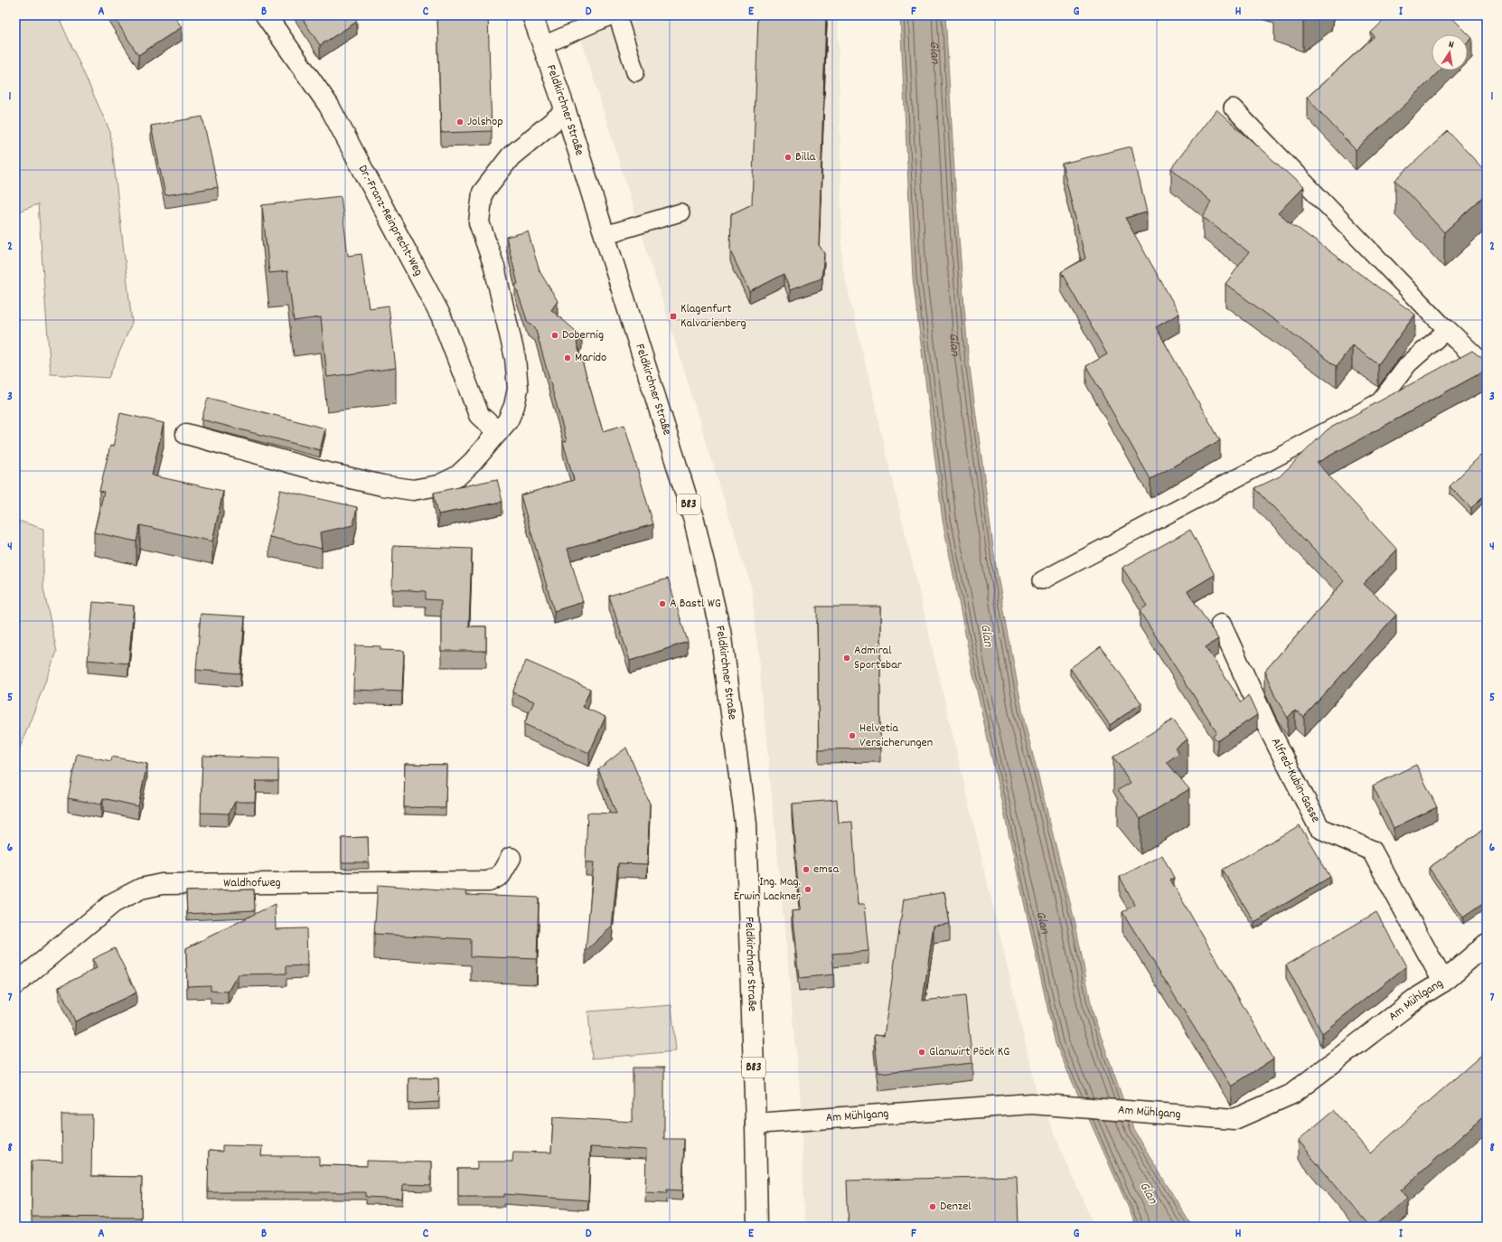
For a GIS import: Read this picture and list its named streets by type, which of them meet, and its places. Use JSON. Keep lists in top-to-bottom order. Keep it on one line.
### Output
{"streets":{"street":["Feldkirchner Straße","Dr.-Franz-Reinprecht-Weg","B83","Alfred-Kubin-Gasse","Waldhofweg","Am Mühlgang"]},"crossings":[["Feldkirchner Straße","Am Mühlgang"],["Alfred-Kubin-Gasse","Am Mühlgang"]],"water":["Glan"],"places":{"other":["Jolshop","Billa","Dobernig","Marido","A Bastl WG","Admiral Sportsbar","Helvetia Versicherungen","emsa","Ing. Mag. Erwin Lackner","Glanwirt Pöck KG","Denzel"],"transit":["Klagenfurt Kalvarienberg"]},"north":"top","grid":{"columns":["A","B","C","D","E","F","G","H","I"],"rows":["1","2","3","4","5","6","7","8"]}}
